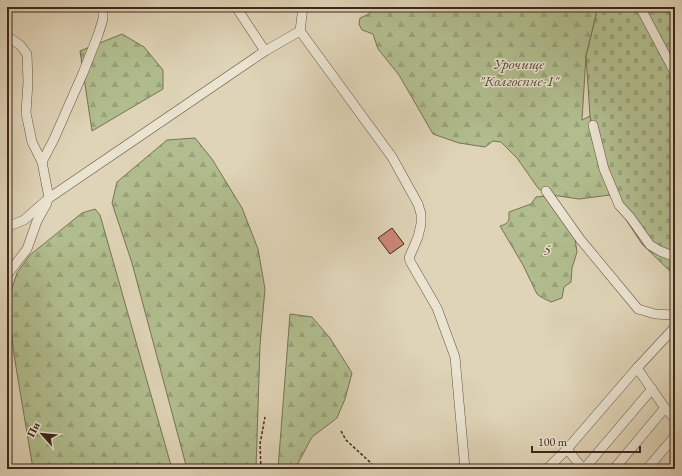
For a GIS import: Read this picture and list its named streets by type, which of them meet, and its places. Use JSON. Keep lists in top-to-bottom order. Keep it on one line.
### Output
{"parks":["Урочище \"Колгоспне-1\"","5"],"scale_bar":"100 m","north":"top left"}
